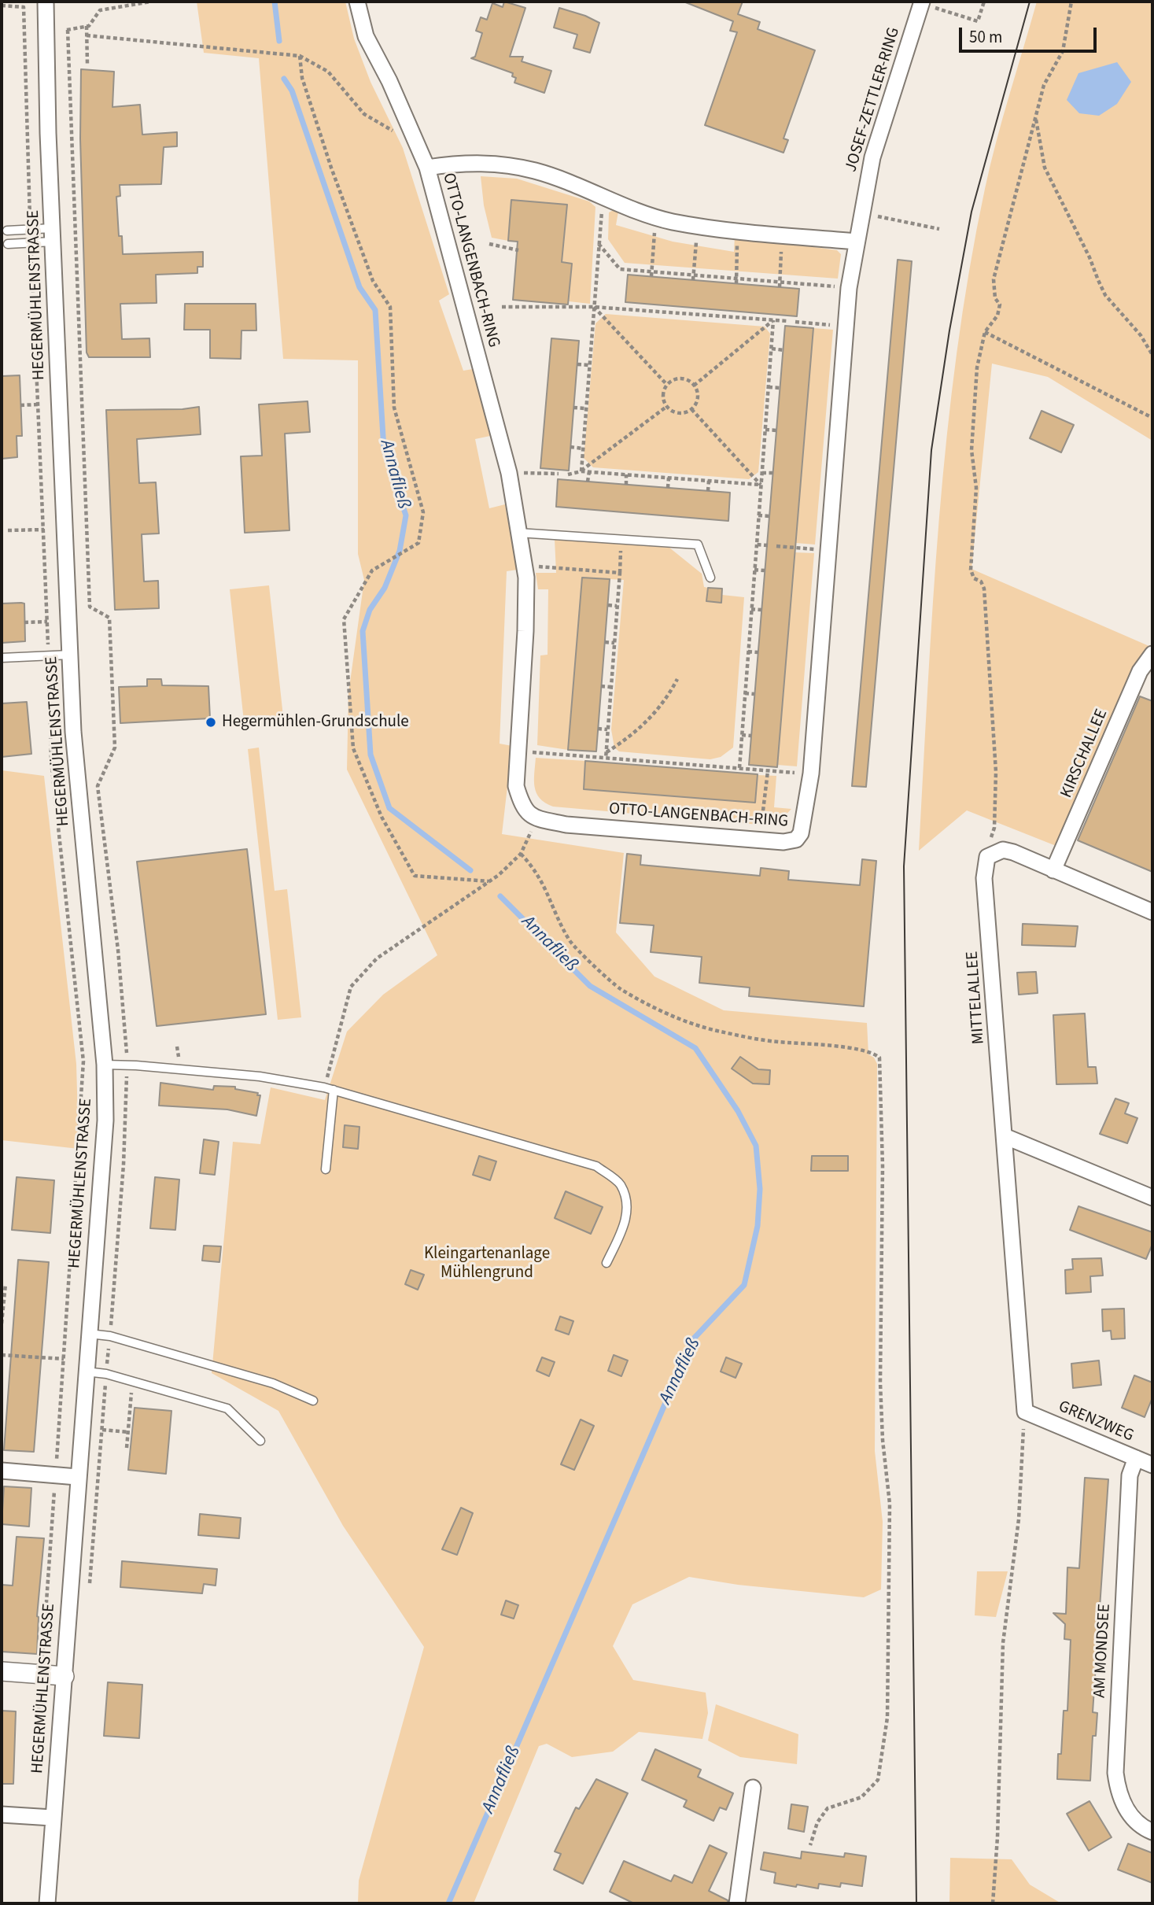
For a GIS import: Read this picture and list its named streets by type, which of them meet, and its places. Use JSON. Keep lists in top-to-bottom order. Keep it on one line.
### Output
{"streets":{"street":["JOSEF-ZETTLER-RING","OTTO-LANGENBACH-RING","HEGERMÜHLENSTRASSE","KIRSCHALLEE","MITTELALLEE","GRENZWEG","AM MONDSEE"]},"crossings":[["JOSEF-ZETTLER-RING","OTTO-LANGENBACH-RING"],["MITTELALLEE","GRENZWEG"],["GRENZWEG","AM MONDSEE"]],"water":["Annafließ"],"parks":["Kleingartenanlage Mühlengrund"],"places":["Hegermühlen-Grundschule"],"scale_bar":"50 m"}
